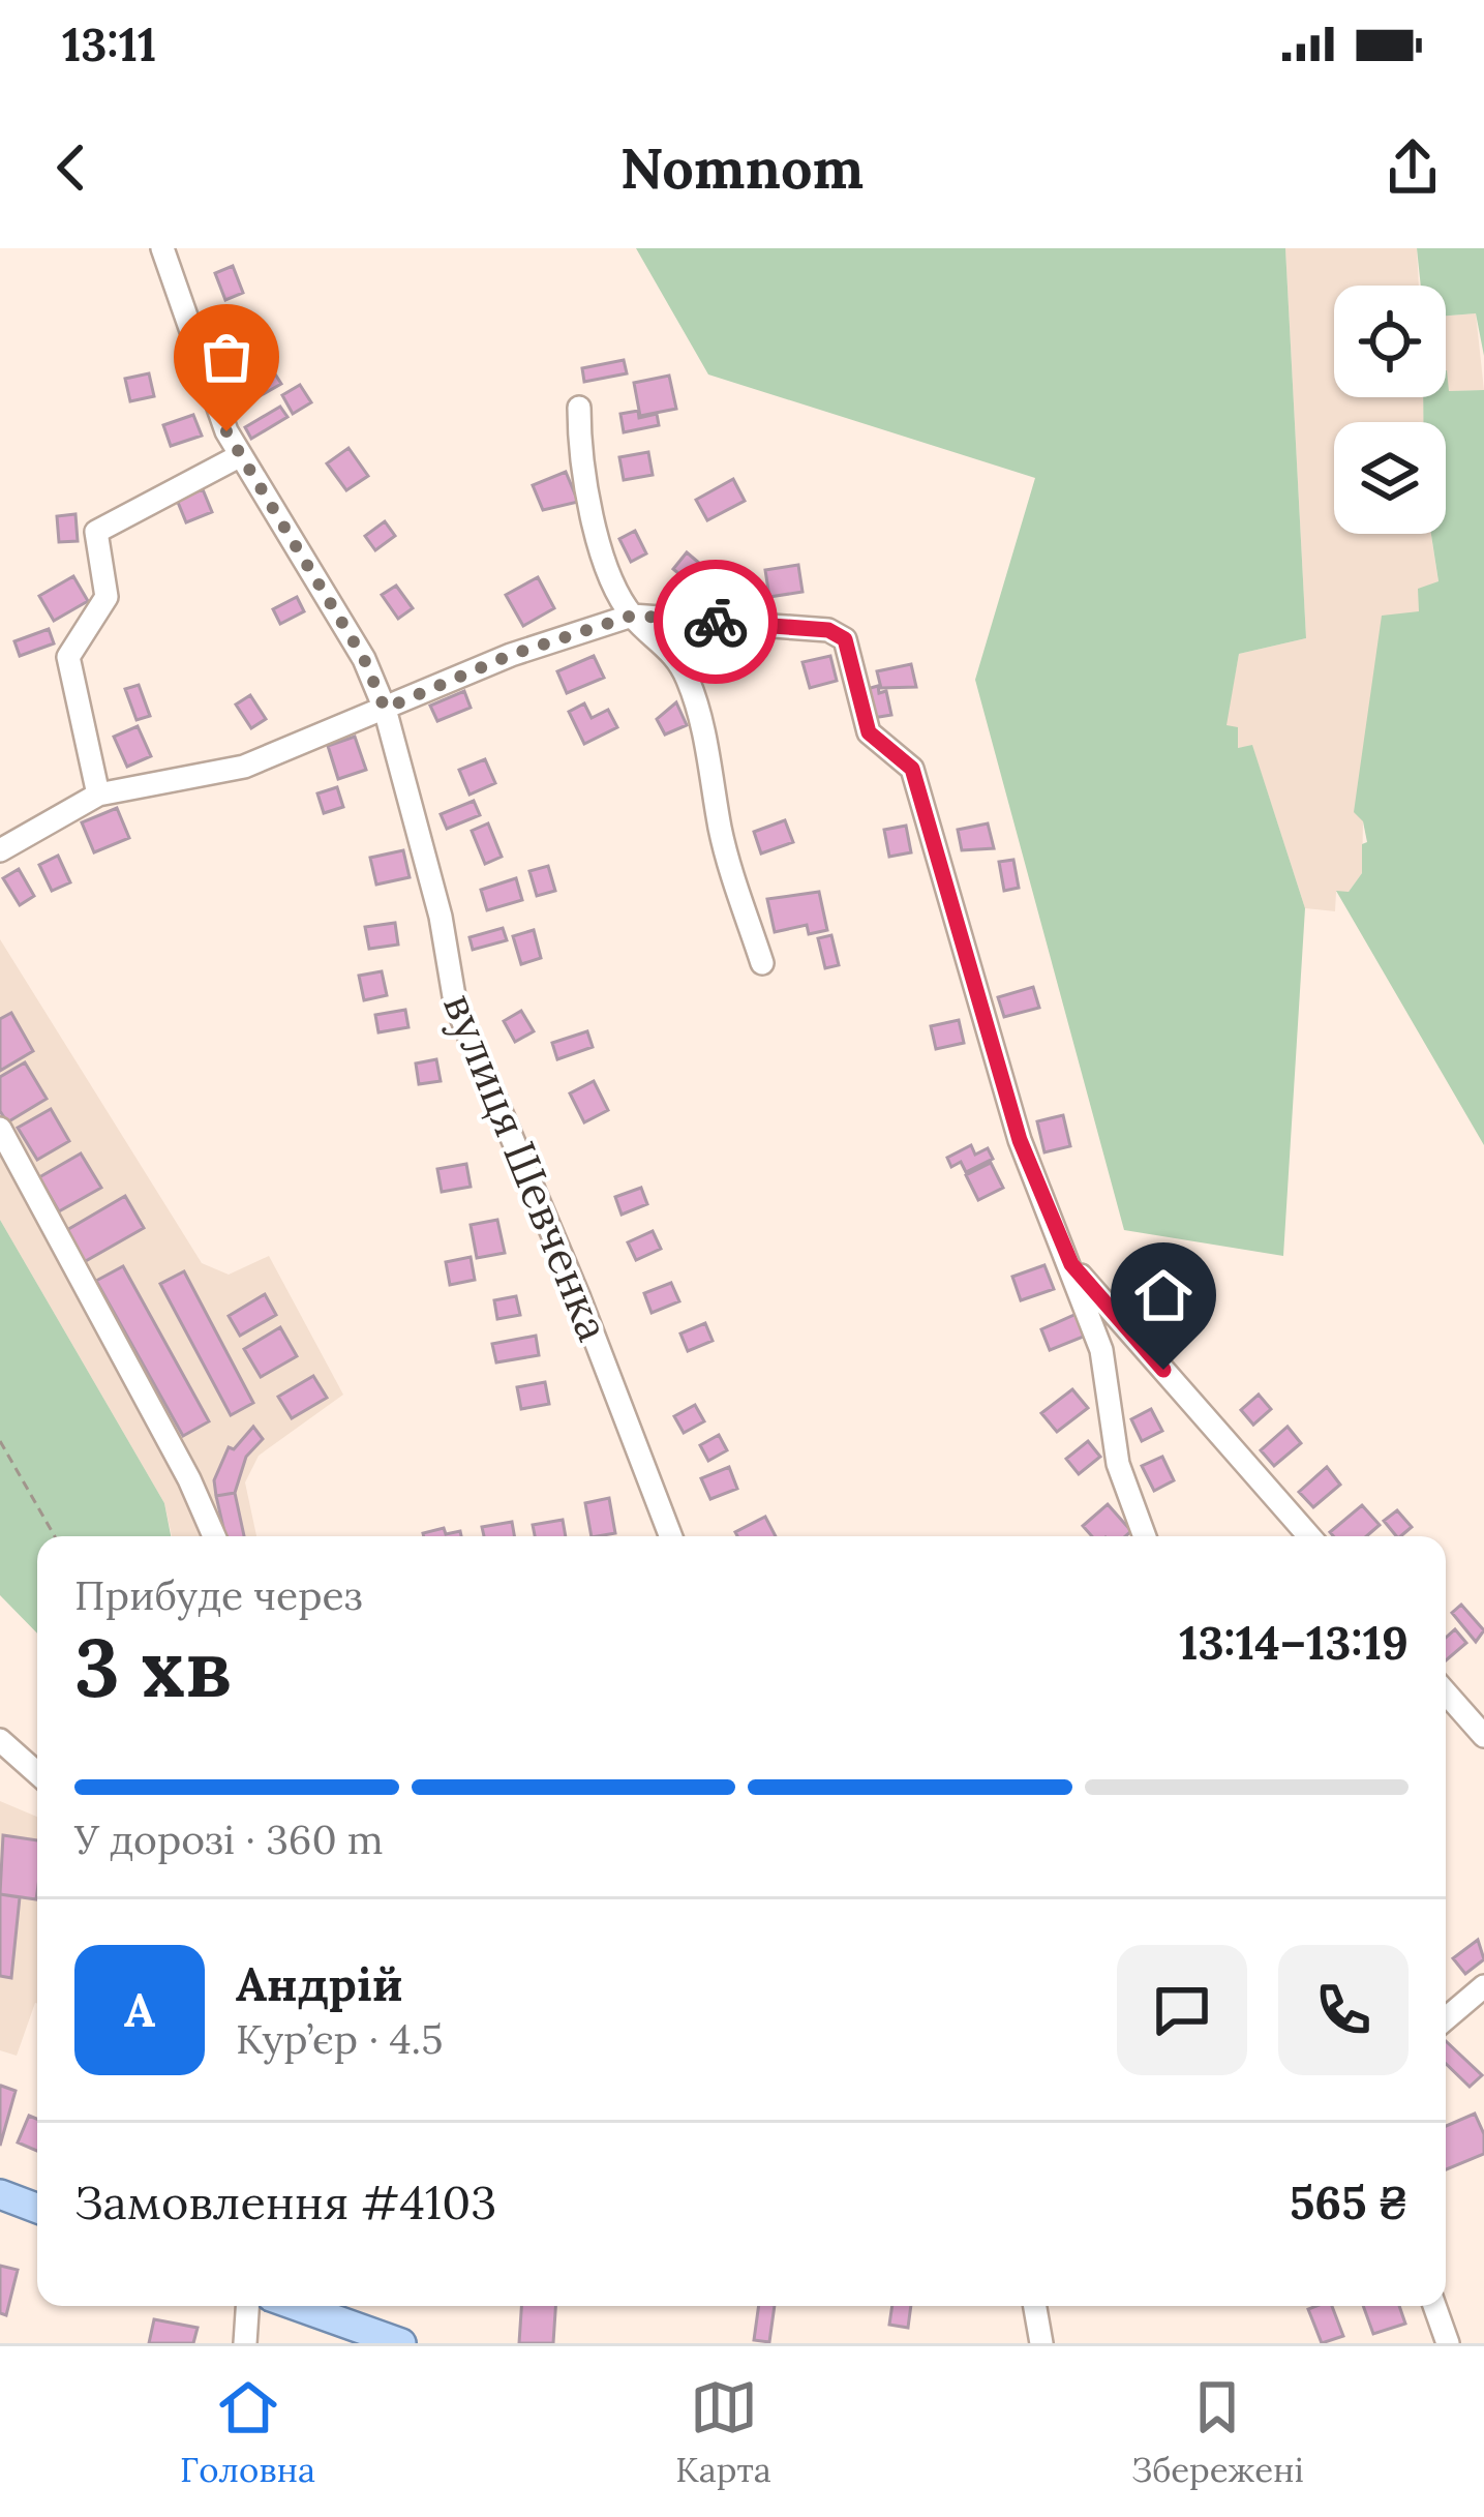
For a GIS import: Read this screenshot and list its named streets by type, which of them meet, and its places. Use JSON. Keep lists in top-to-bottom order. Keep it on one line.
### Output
{"streets":{"street":["вулиця Шевченка"]},"page":{"status":"13:11","header":"Nomnom","heading":["3 хв","Прибуде через","13:14–13:19"],"panel":["Андрій","Кур’єр · 4.5","Замовлення #4103","565 ₴"],"bar":"У дорозі · 360 m","round":"А","tabs":["Головна","Карта","Збережені"]}}
